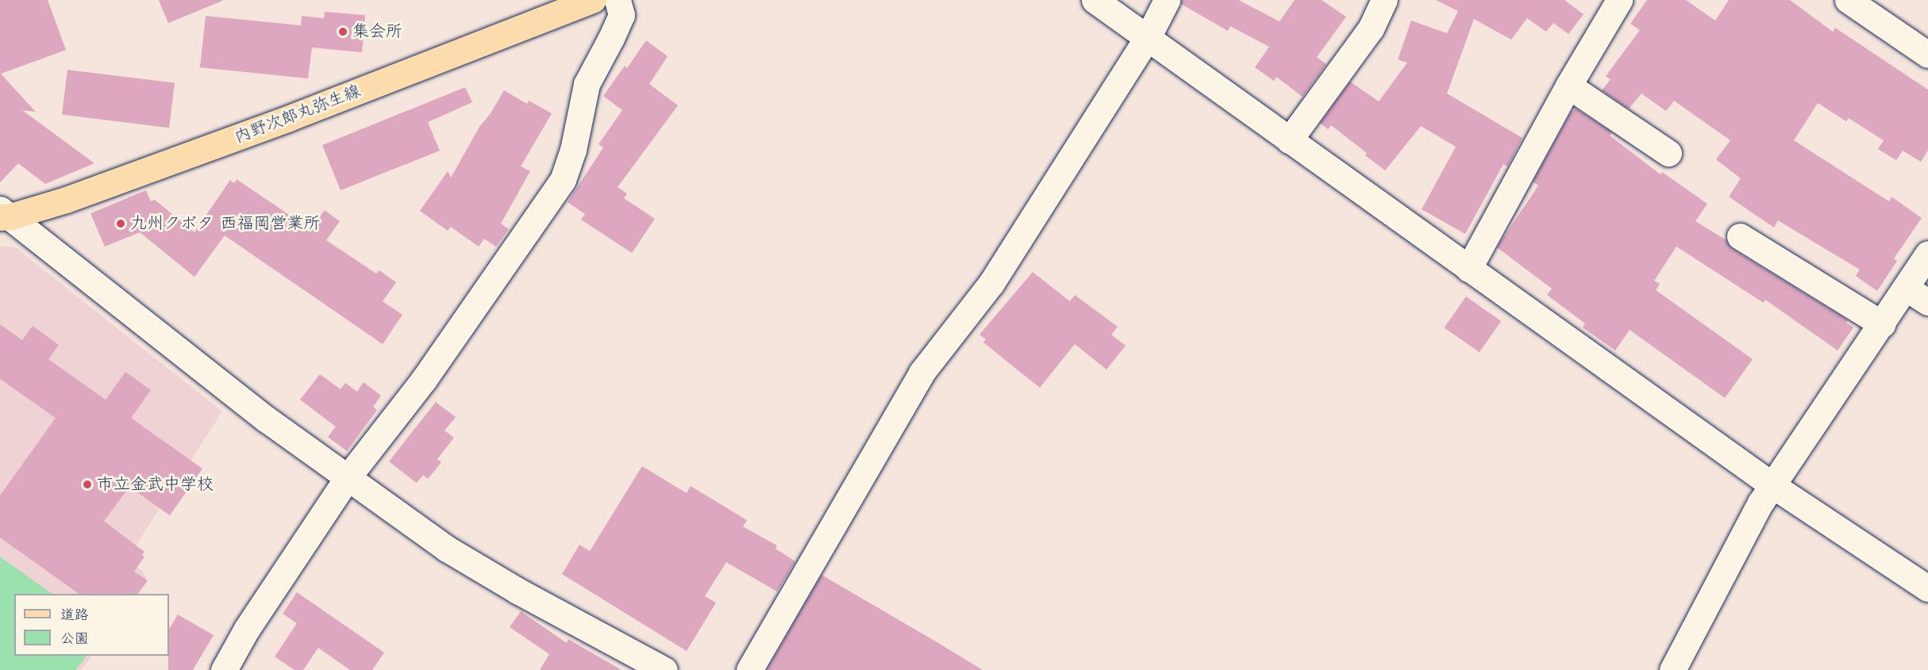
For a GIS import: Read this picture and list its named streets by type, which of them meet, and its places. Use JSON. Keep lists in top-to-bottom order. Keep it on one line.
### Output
{"streets":{"main road":["内野次郎丸弥生線"]},"places":["集会所","九州クボタ 西福岡営業所","市立金武中学校"],"legend":["道路","公園"]}
